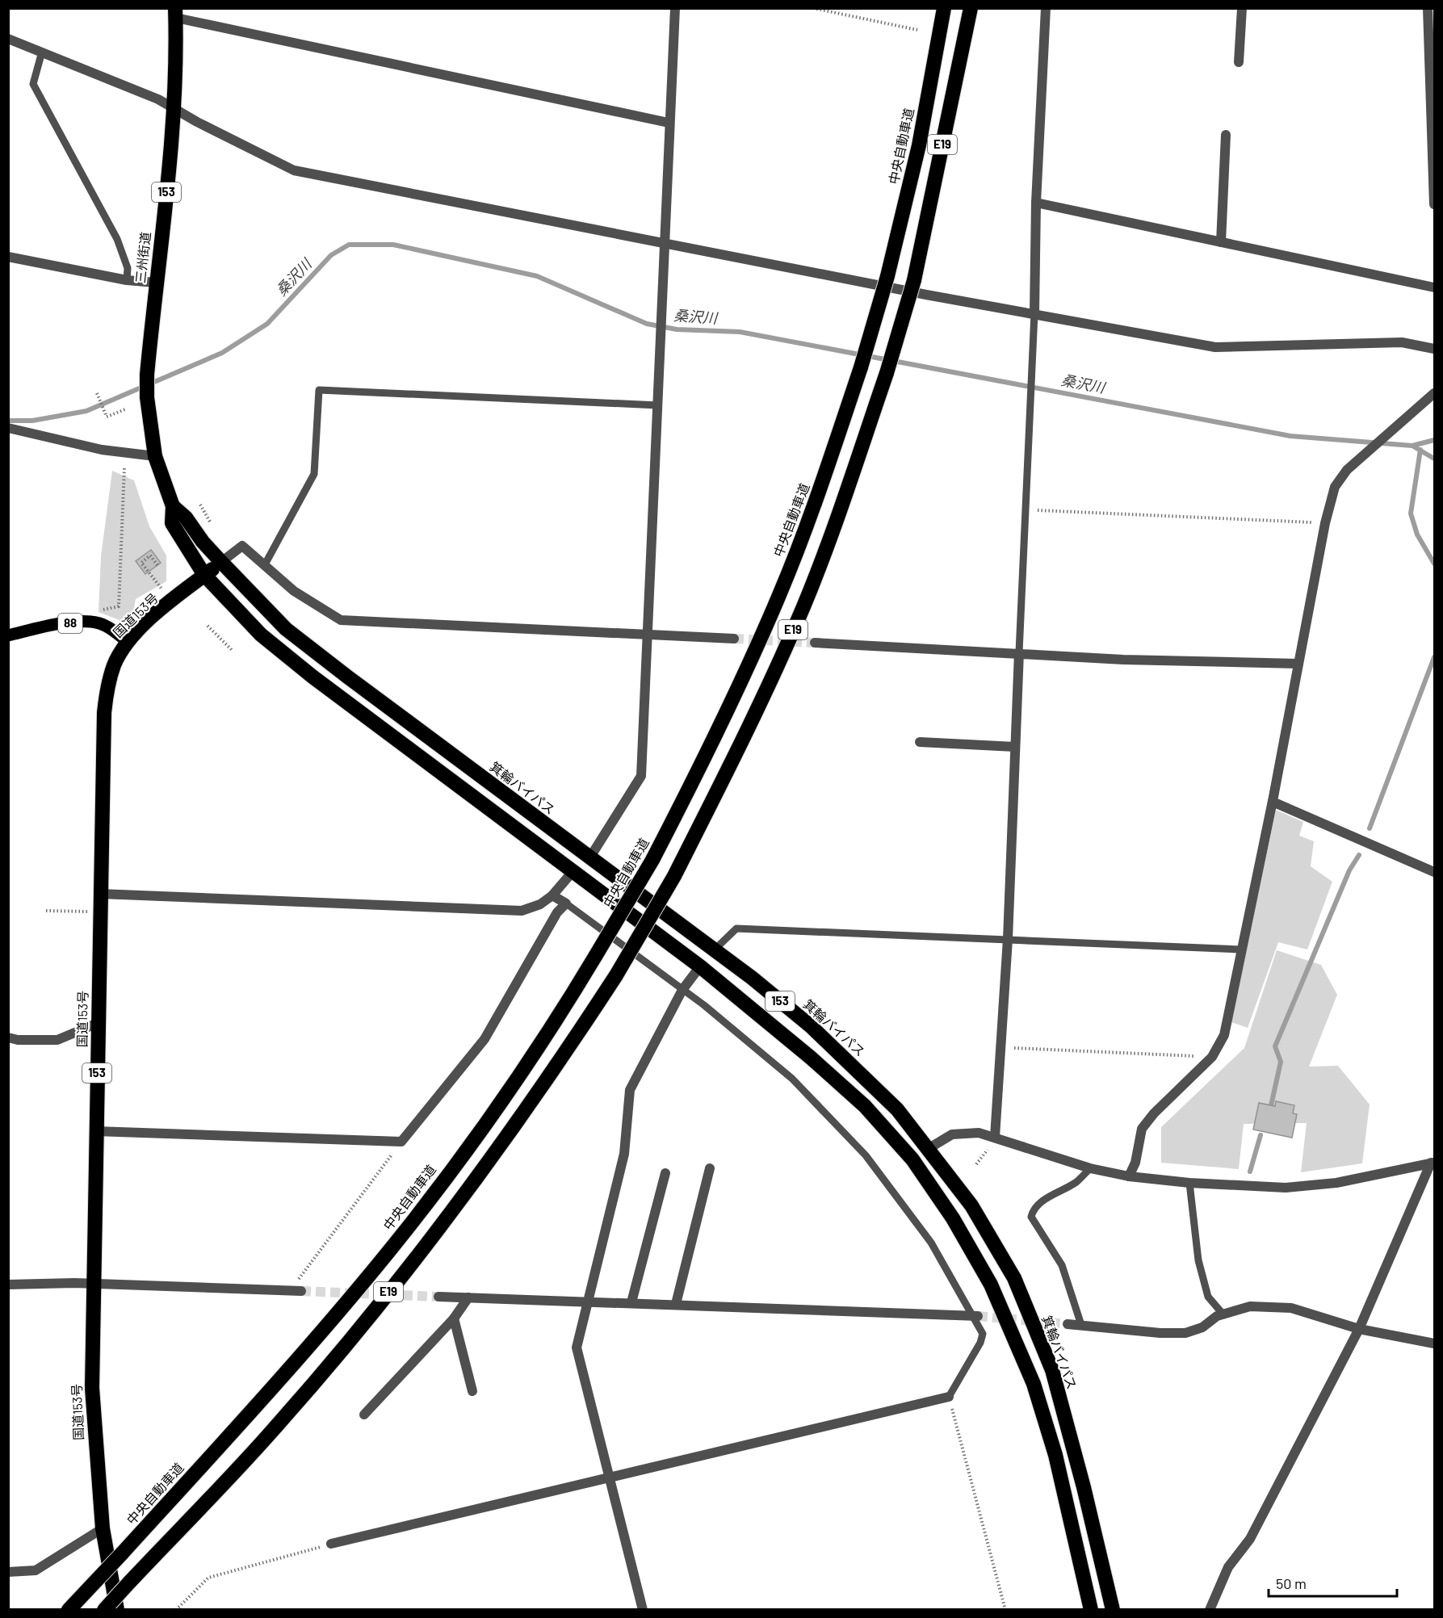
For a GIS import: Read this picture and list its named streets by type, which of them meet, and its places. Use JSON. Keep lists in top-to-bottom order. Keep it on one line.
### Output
{"streets":{"highway":["E19","中央自動車道","153","三州街道","国道153号","箕輪バイパス"],"main road":["88"]},"crossings":[["153","三州街道"],["153","国道153号"],["三州街道","国道153号"],["三州街道","箕輪バイパス"],["国道153号","88"],["国道153号","箕輪バイパス"]],"water":["桑沢川"],"scale_bar":"50 m"}
